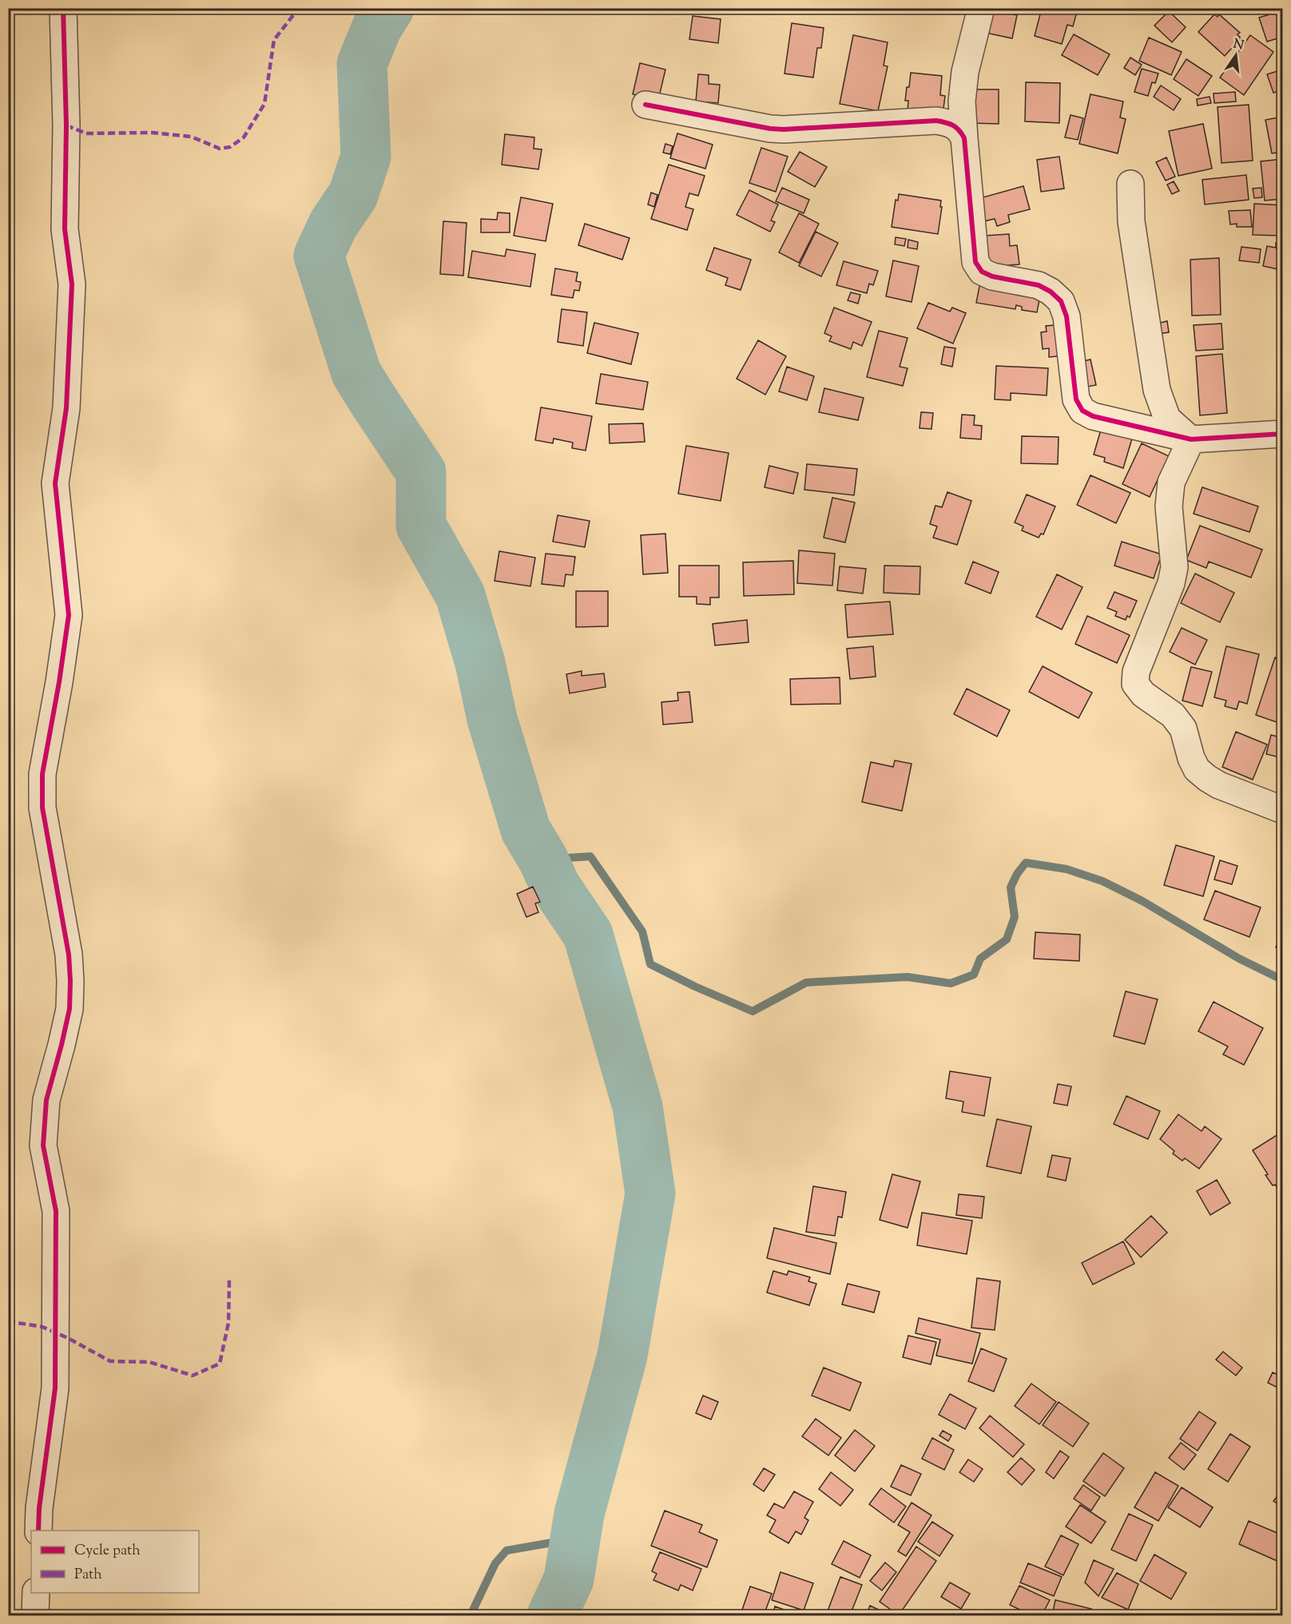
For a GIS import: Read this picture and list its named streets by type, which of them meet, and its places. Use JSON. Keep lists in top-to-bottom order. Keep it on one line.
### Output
{"legend":["Cycle path","Path"],"north":"top"}
